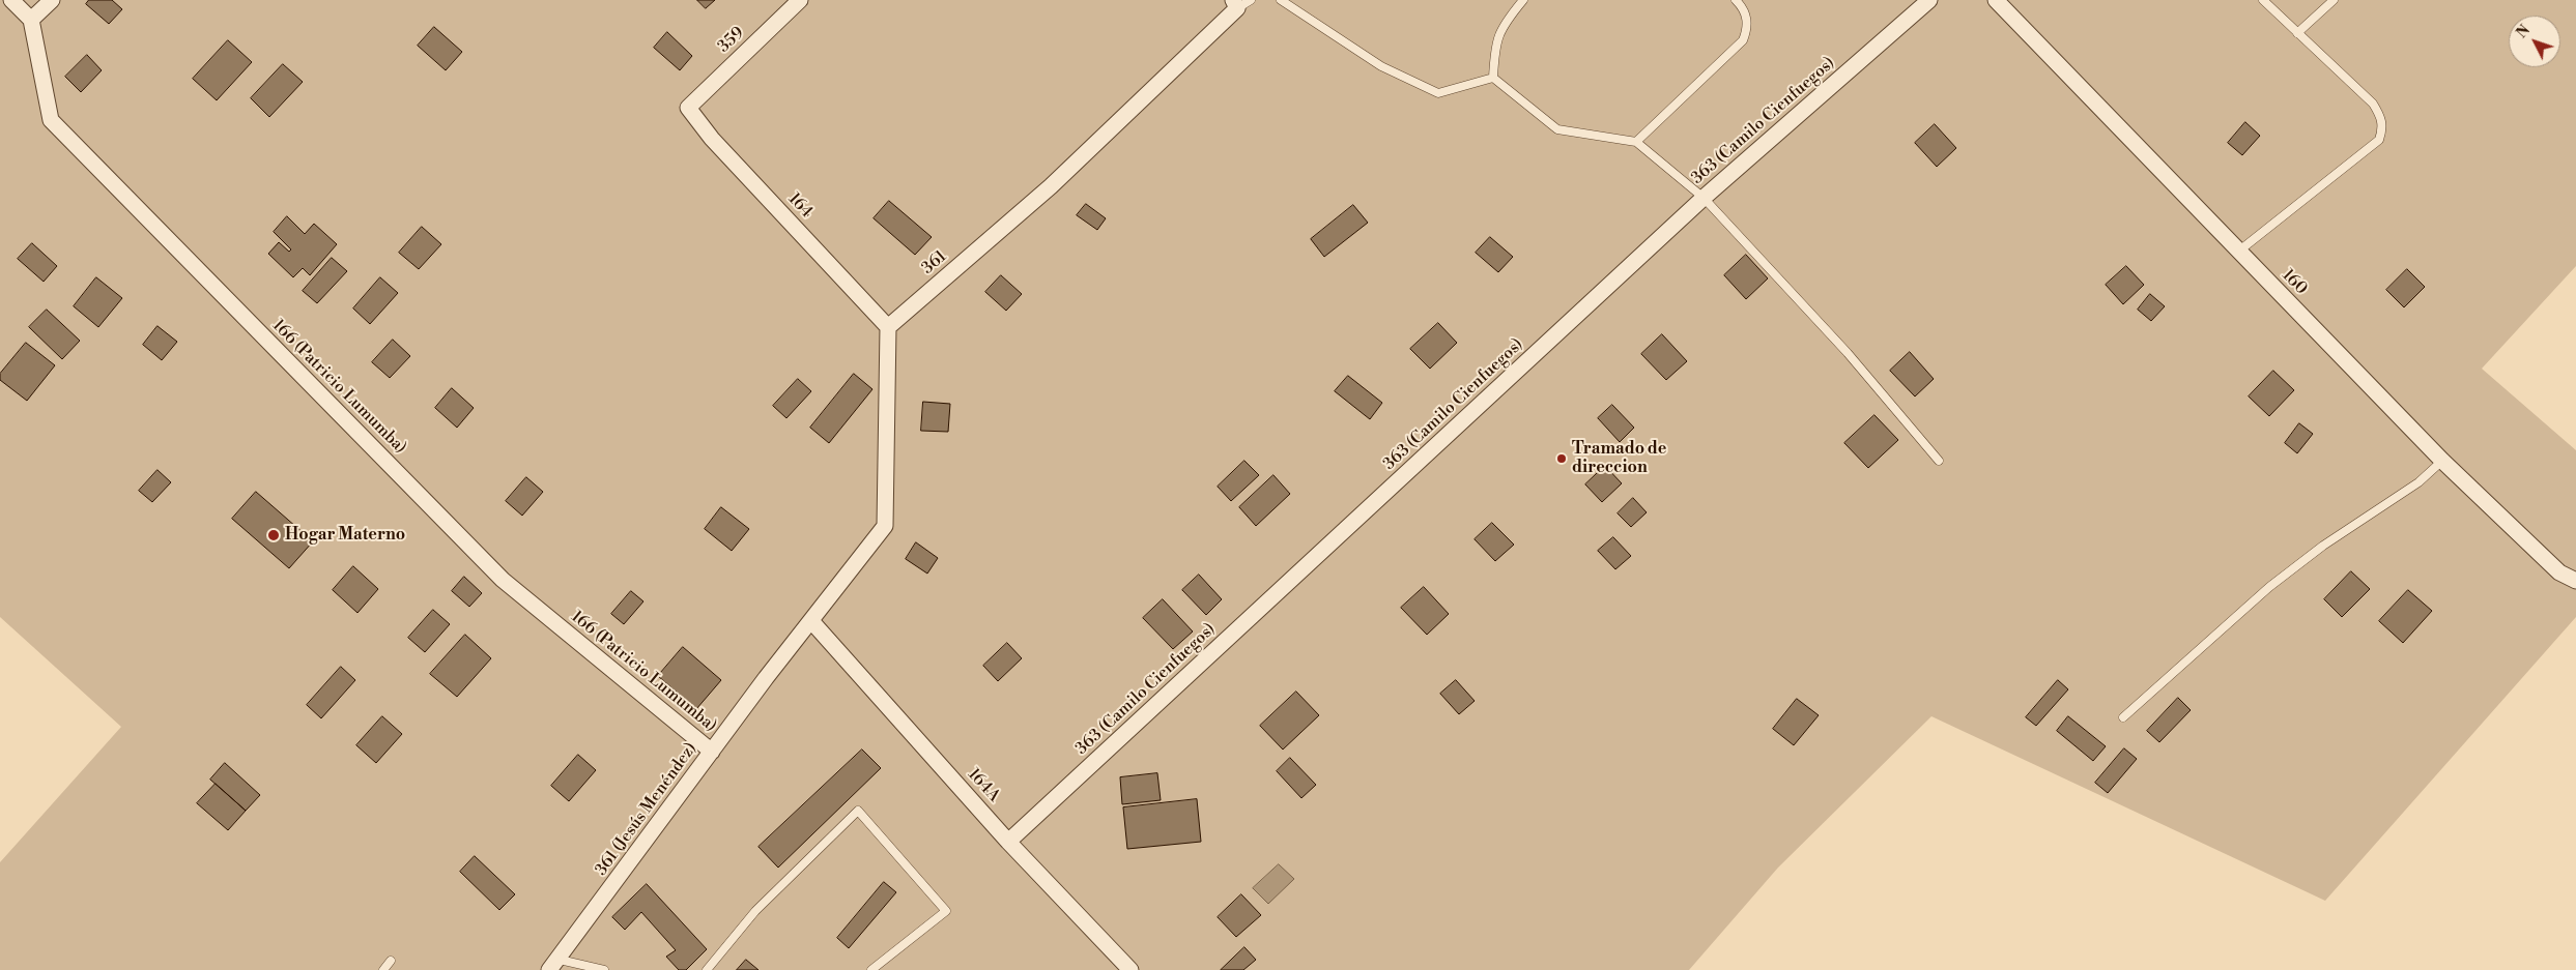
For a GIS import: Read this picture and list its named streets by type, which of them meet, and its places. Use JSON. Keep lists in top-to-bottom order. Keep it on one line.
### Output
{"streets":{"street":["359","363 (Camilo Cienfuegos)","164","361","160","166 (Patricio Lumumba)","164A","361 (Jesús Menéndez)"]},"crossings":[["359","164"],["363 (Camilo Cienfuegos)","164A"],["164","361"],["166 (Patricio Lumumba)","361 (Jesús Menéndez)"],["164A","361 (Jesús Menéndez)"]],"places":["Tramado de direccion","Hogar Materno"],"north":"top left"}
